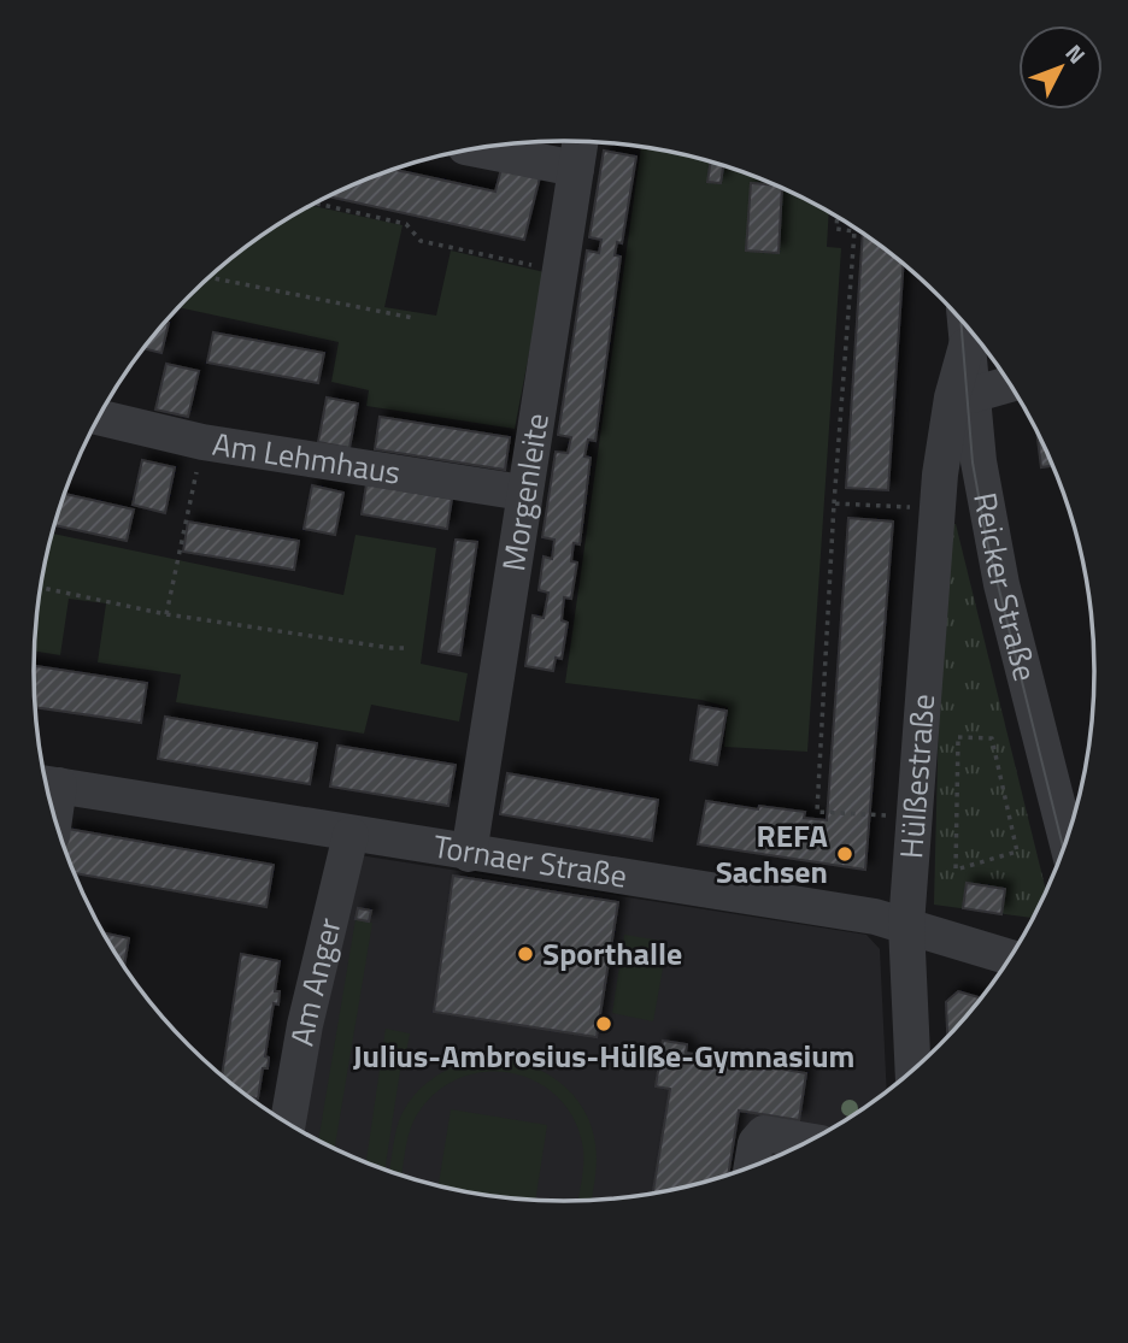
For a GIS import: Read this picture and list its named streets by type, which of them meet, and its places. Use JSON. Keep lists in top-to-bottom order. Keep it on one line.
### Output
{"streets":{"street":["Am Lehmhaus","Morgenleite","Reicker Straße","Hülßestraße","Tornaer Straße","Am Anger"]},"crossings":[["Am Lehmhaus","Morgenleite"],["Morgenleite","Tornaer Straße"],["Reicker Straße","Hülßestraße"],["Hülßestraße","Tornaer Straße"],["Tornaer Straße","Am Anger"]],"places":["REFA Sachsen","Sporthalle","Julius-Ambrosius-Hülße-Gymnasium"],"north":"top right"}
